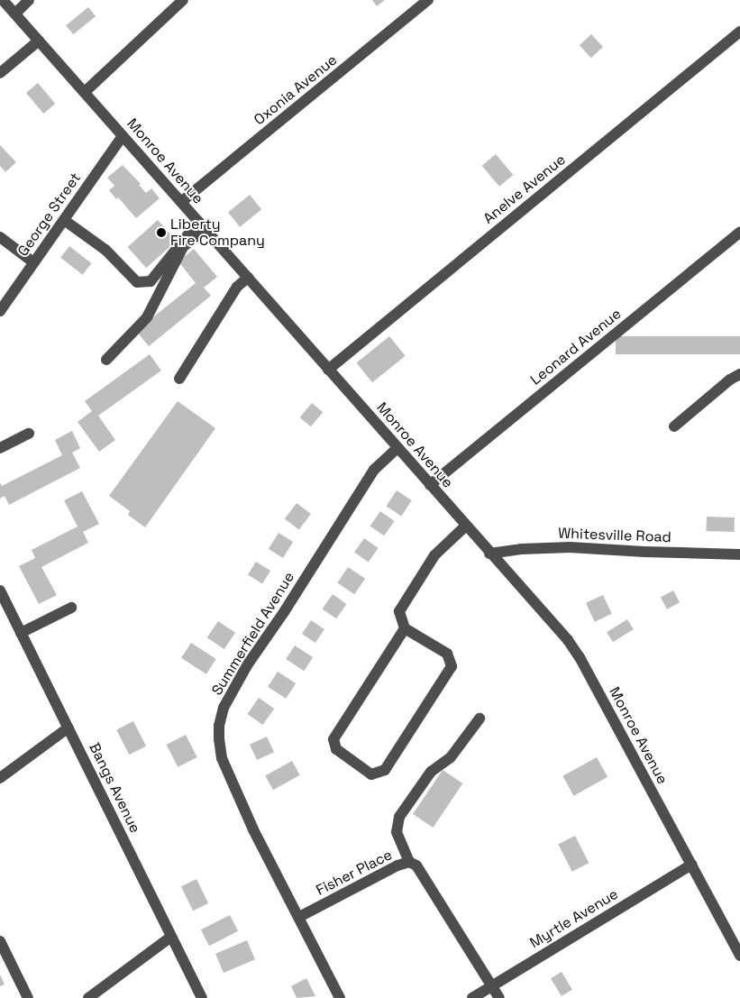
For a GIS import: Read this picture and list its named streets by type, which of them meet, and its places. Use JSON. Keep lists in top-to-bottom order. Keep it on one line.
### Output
{"streets":{"street":["Oxonia Avenue","Monroe Avenue","Anelve Avenue","George Street","Leonard Avenue","Whitesville Road","Summerfield Avenue","Bangs Avenue","Fisher Place","Myrtle Avenue"]},"crossings":[["Oxonia Avenue","Monroe Avenue"],["Monroe Avenue","Anelve Avenue"],["Monroe Avenue","George Street"],["Monroe Avenue","Leonard Avenue"],["Monroe Avenue","Whitesville Road"],["Monroe Avenue","Summerfield Avenue"],["Monroe Avenue","Myrtle Avenue"],["Summerfield Avenue","Fisher Place"],["Fisher Place","Myrtle Avenue"]],"places":["Liberty Fire Company"]}
